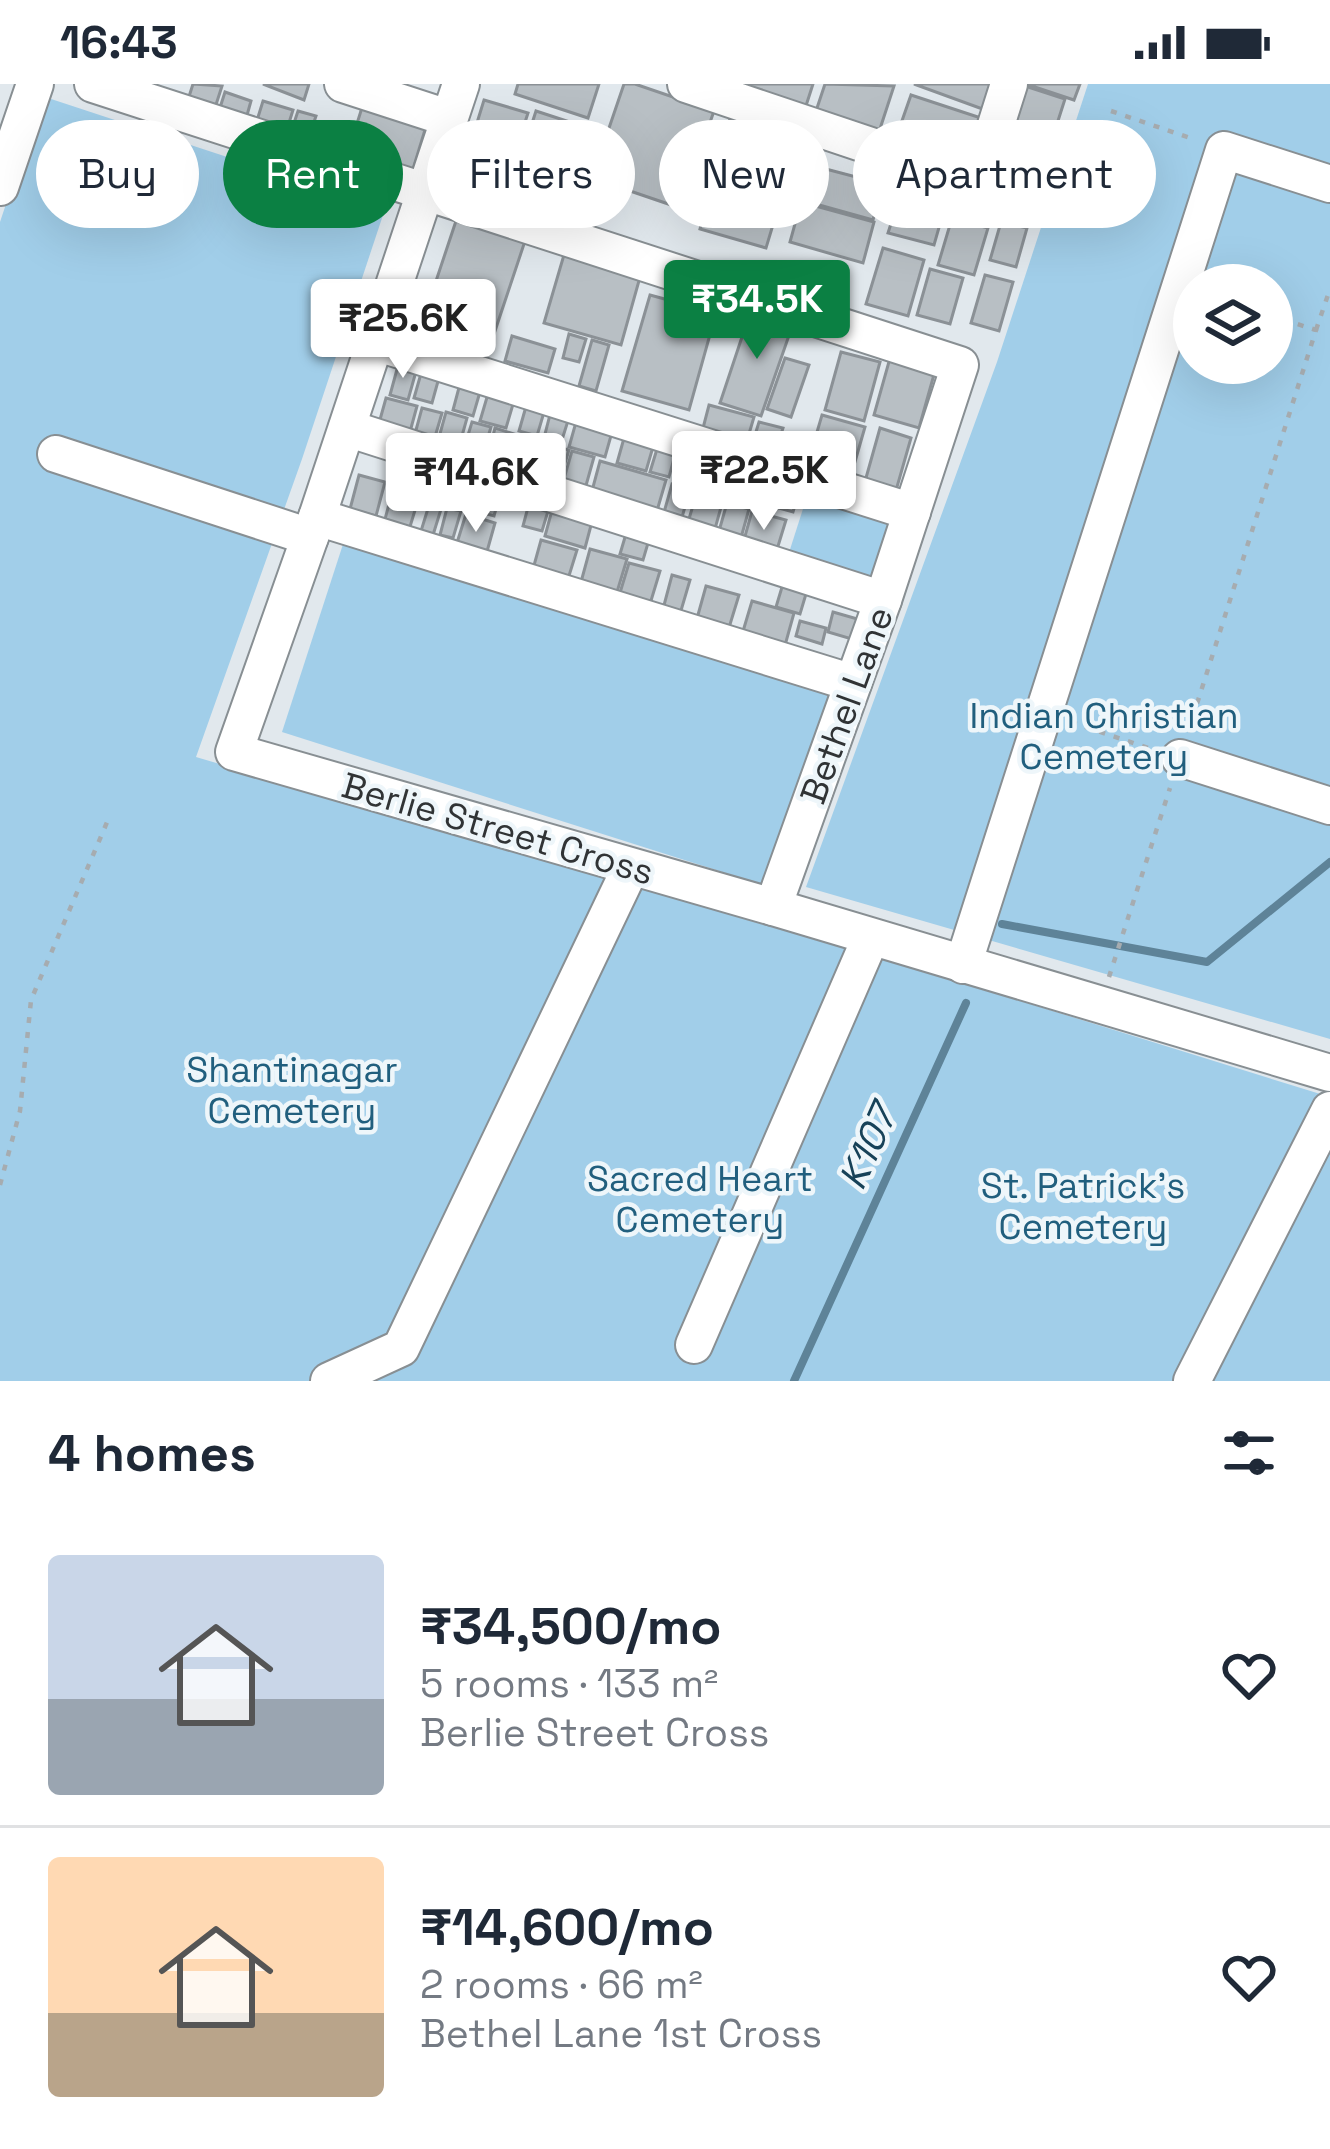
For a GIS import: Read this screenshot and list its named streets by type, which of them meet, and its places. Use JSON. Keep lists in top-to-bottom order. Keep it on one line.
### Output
{"streets":{"street":["Bethel Lane","Berlie Street Cross"]},"crossings":[["Bethel Lane","Berlie Street Cross"]],"water":["K107"],"parks":["Indian Christian Cemetery","Shantinagar Cemetery","Sacred Heart Cemetery","St. Patrick's Cemetery"],"page":{"status":"16:43","chip":["Buy","Rent","Filters","New","Apartment"],"price":["₹34.5K","₹25.6K","₹22.5K","₹14.6K"],"heading":"4 homes","list":[{"name":"₹34,500/mo","note":"5 rooms · 133 m² · Berlie Street Cross"},{"name":"₹14,600/mo","note":"2 rooms · 66 m² · Bethel Lane 1st Cross"}]}}
